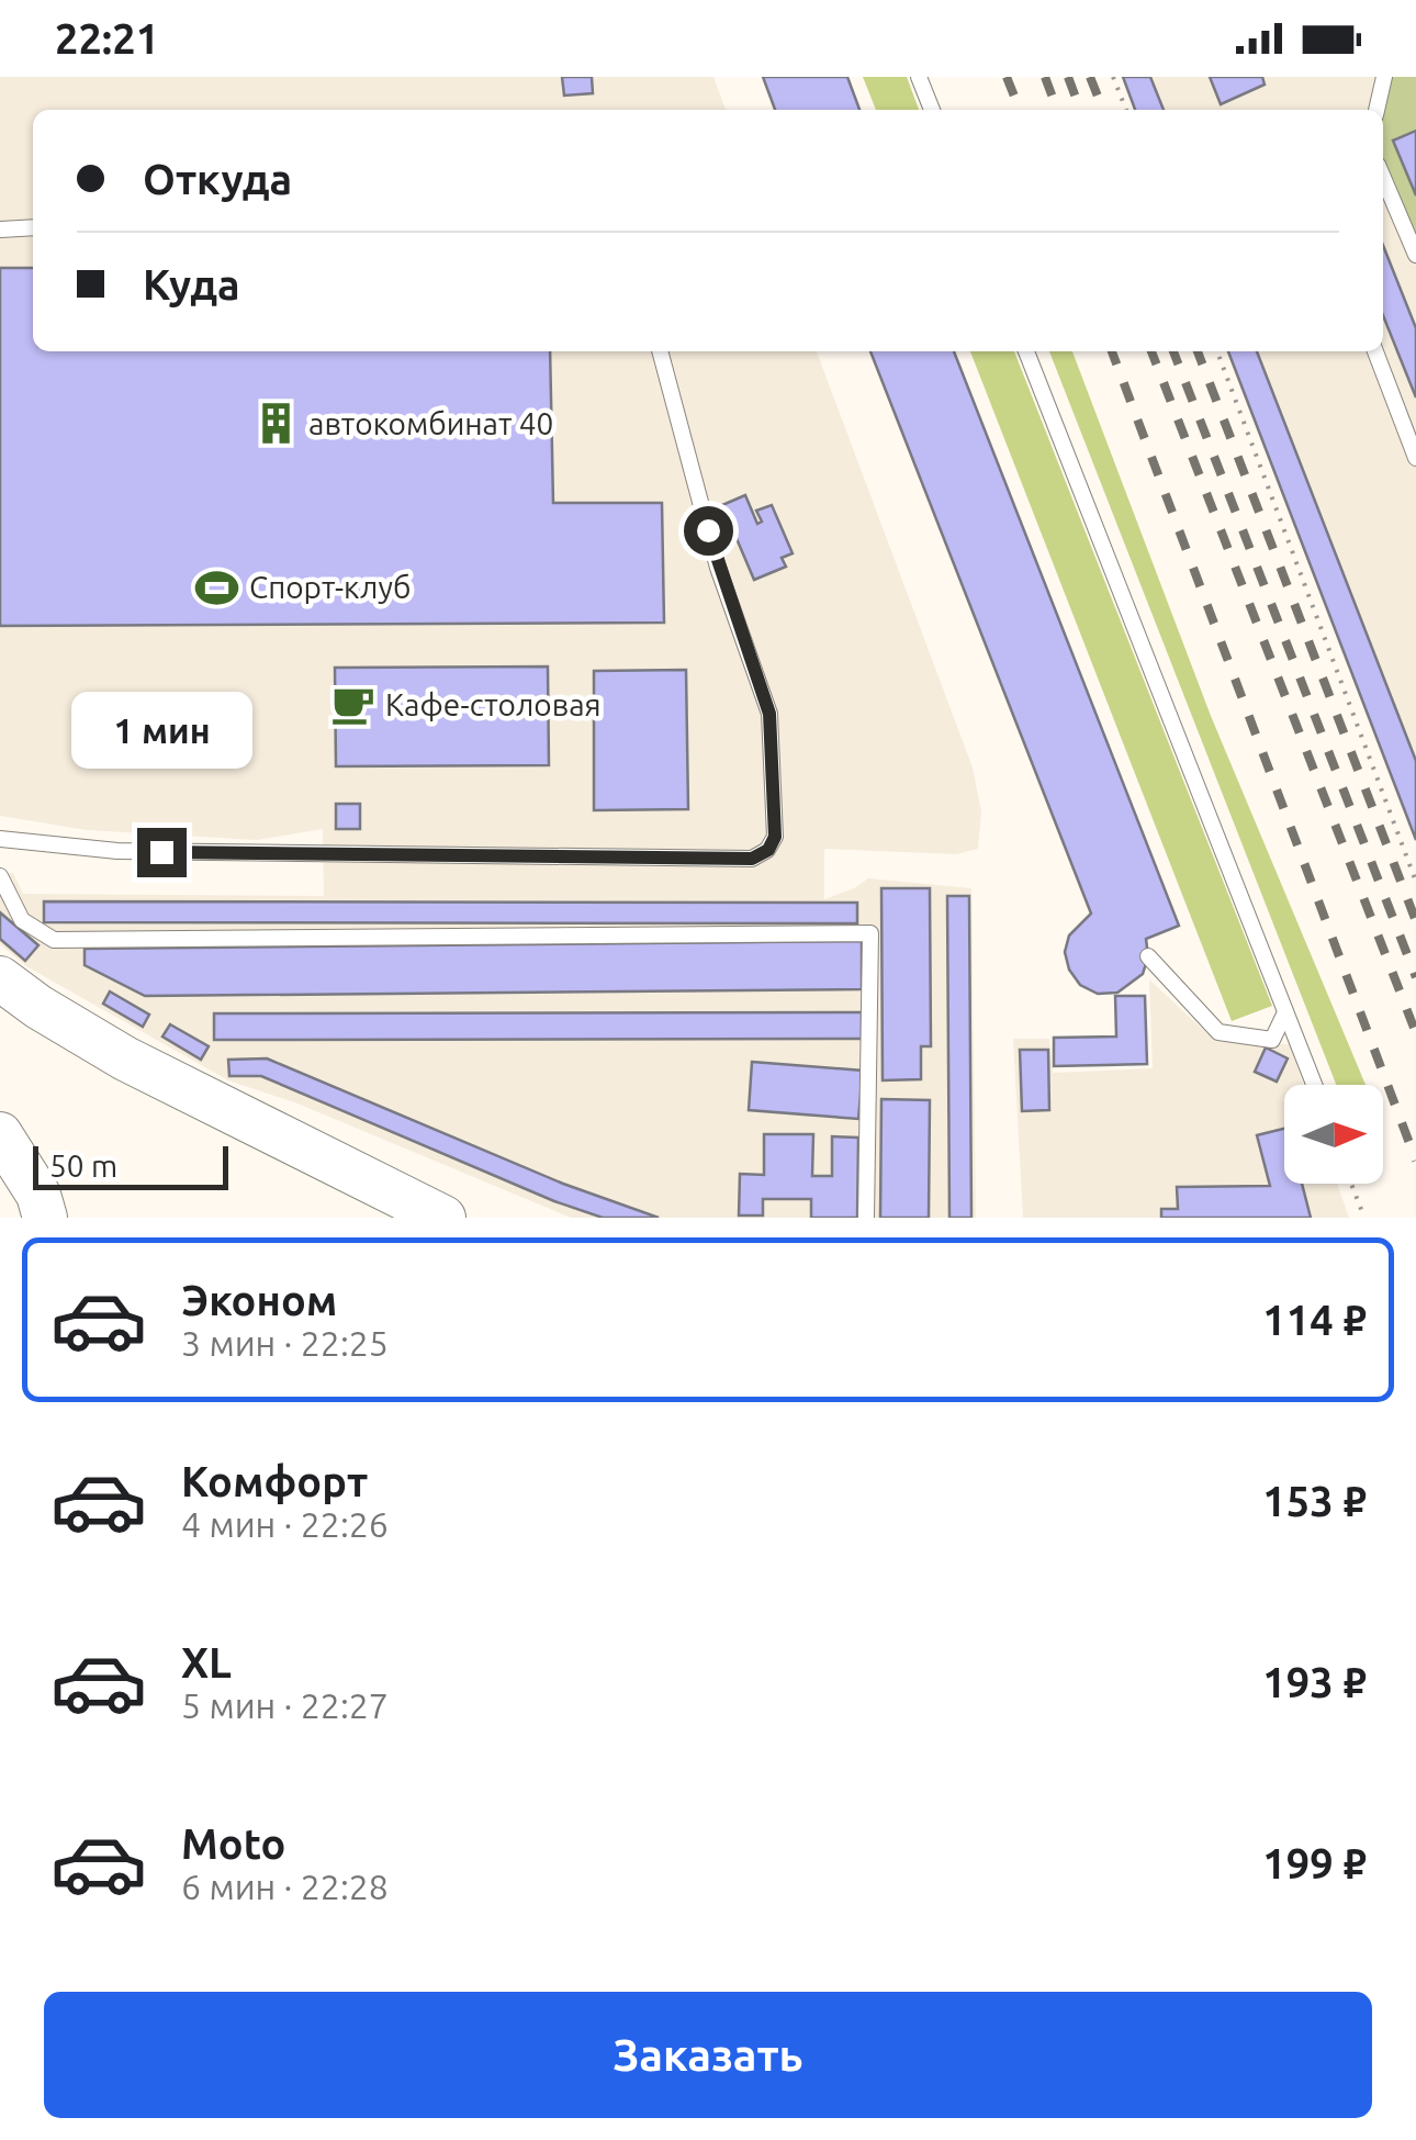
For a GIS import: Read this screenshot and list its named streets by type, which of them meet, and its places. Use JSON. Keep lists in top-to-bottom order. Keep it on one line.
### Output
{"places":{"building":["автокомбинат 40"],"sports":["Спорт-клуб"],"cafe":["Кафе-столовая"]},"scale_bar":"50 m","north":"right","page":{"status":"22:21","banner":["Откуда","Куда"],"bubble":"1 мин","scale":"50 m","list":[{"name":"Эконом","note":"3 мин · 22:25","value":"114 ₽"},{"name":"Комфорт","note":"4 мин · 22:26","value":"153 ₽"},{"name":"XL","note":"5 мин · 22:27","value":"193 ₽"},{"name":"Moto","note":"6 мин · 22:28","value":"199 ₽"}],"buttons":"Заказать"}}
